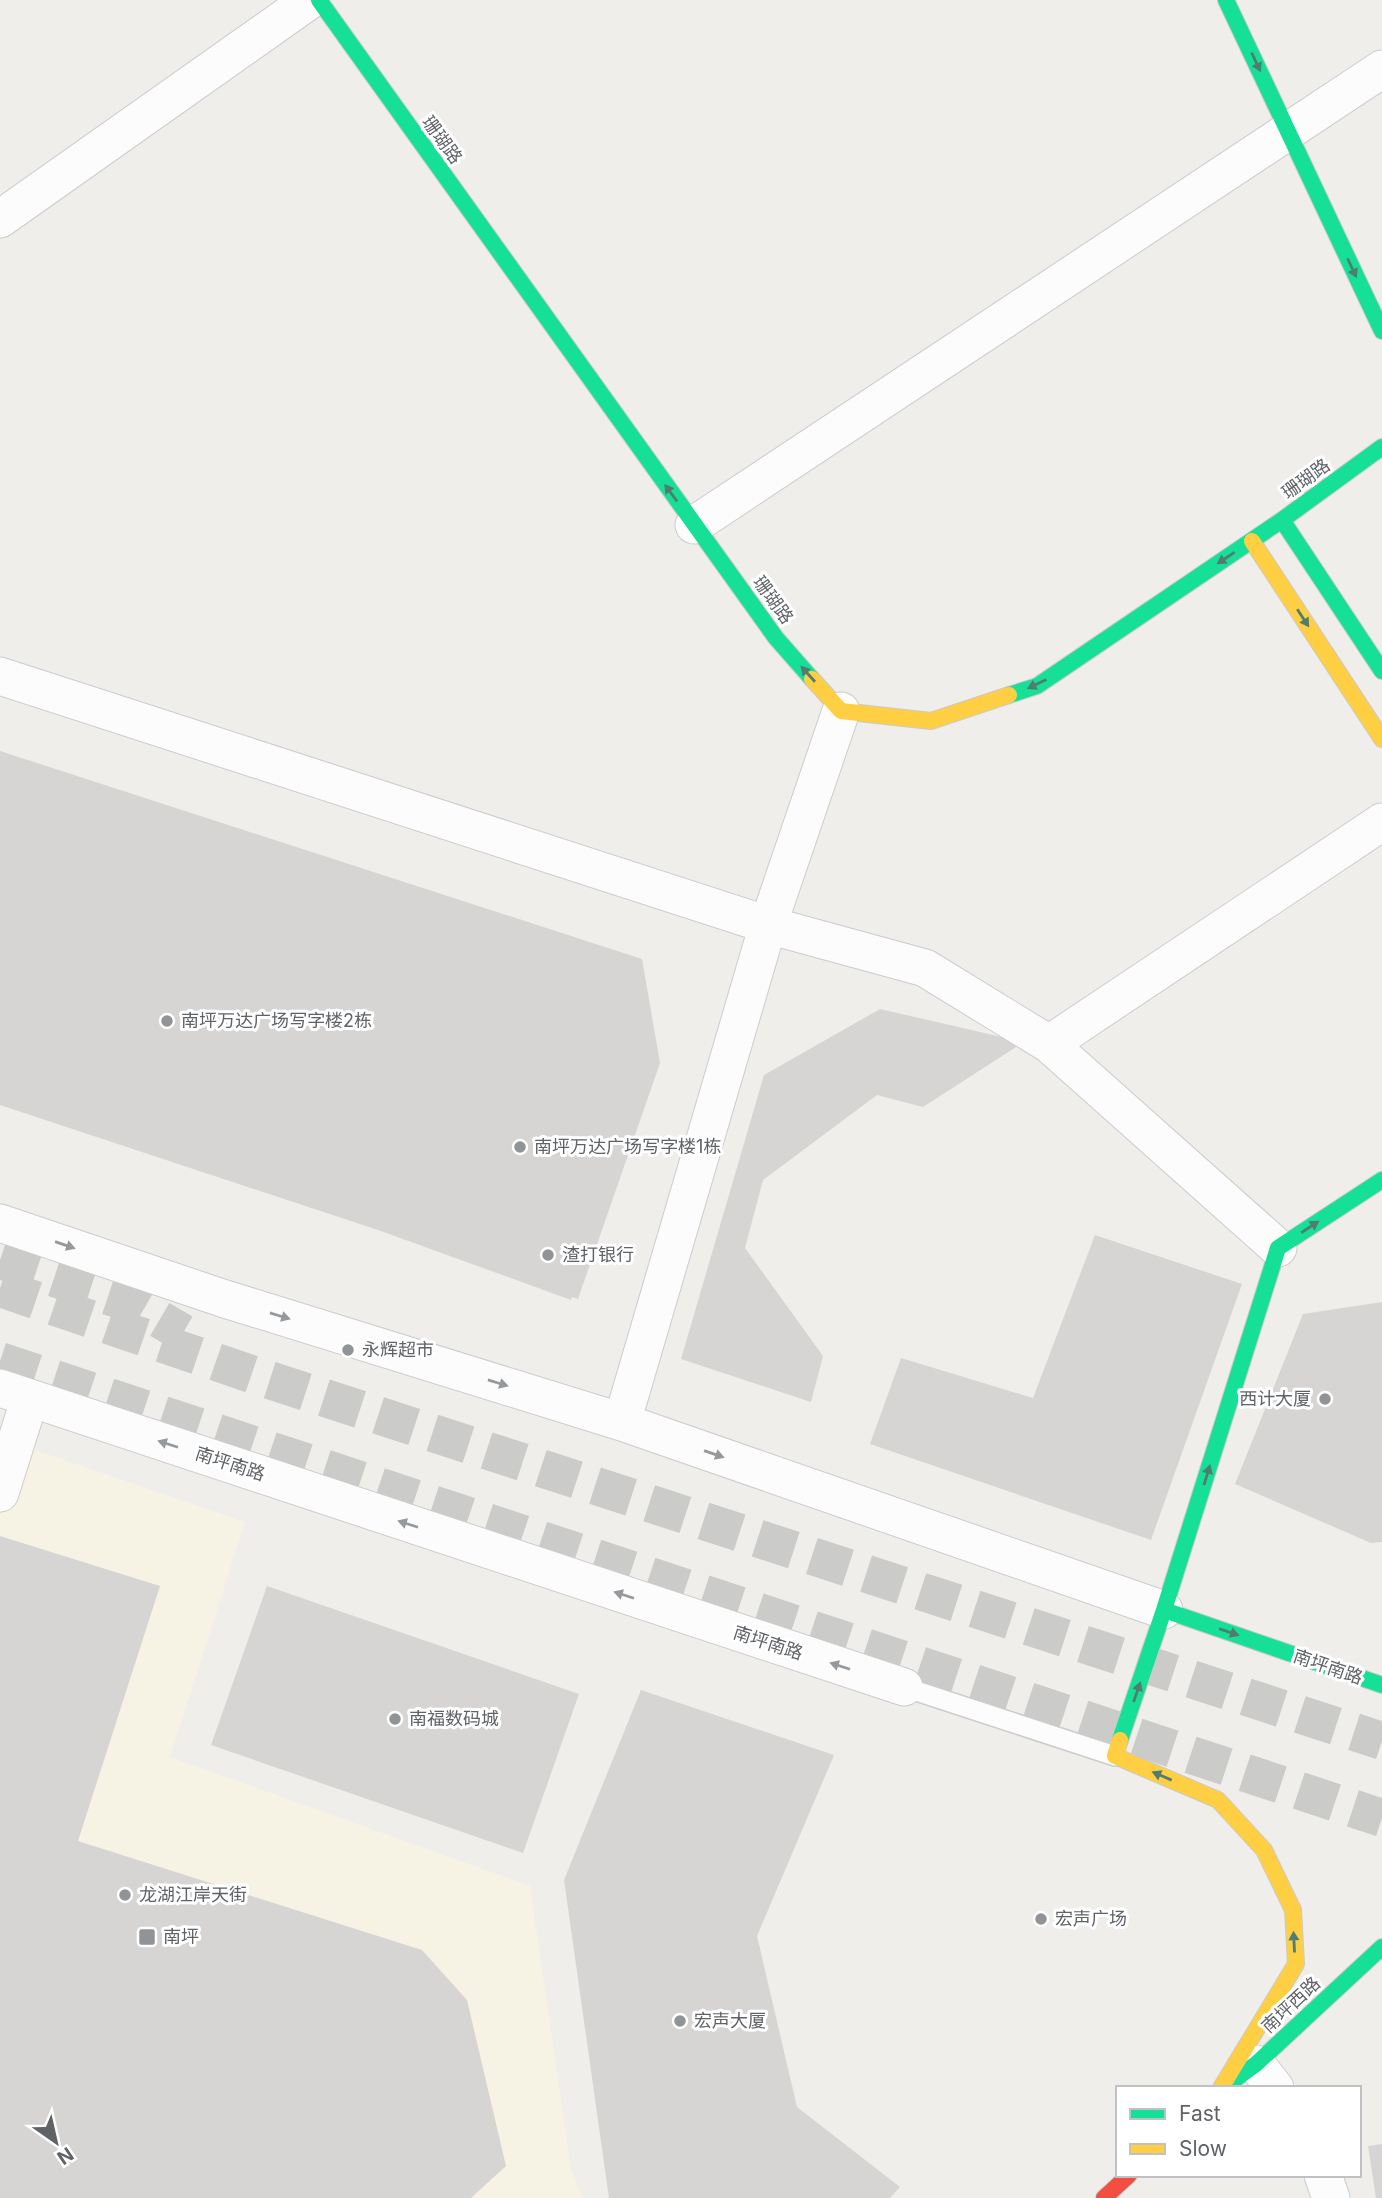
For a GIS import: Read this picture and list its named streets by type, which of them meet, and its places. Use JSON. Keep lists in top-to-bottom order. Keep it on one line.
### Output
{"streets":{"street":["珊瑚路","南坪南路","南坪西路"]},"one_way":["珊瑚路"],"places":{"other":["南坪万达广场写字楼2栋","南坪万达广场写字楼1栋","渣打银行","永辉超市","西计大厦","南福数码城","龙湖江岸天街","宏声广场","宏声大厦"],"transit":["南坪"]},"legend":["Fast","Slow"],"north":"bottom right"}
